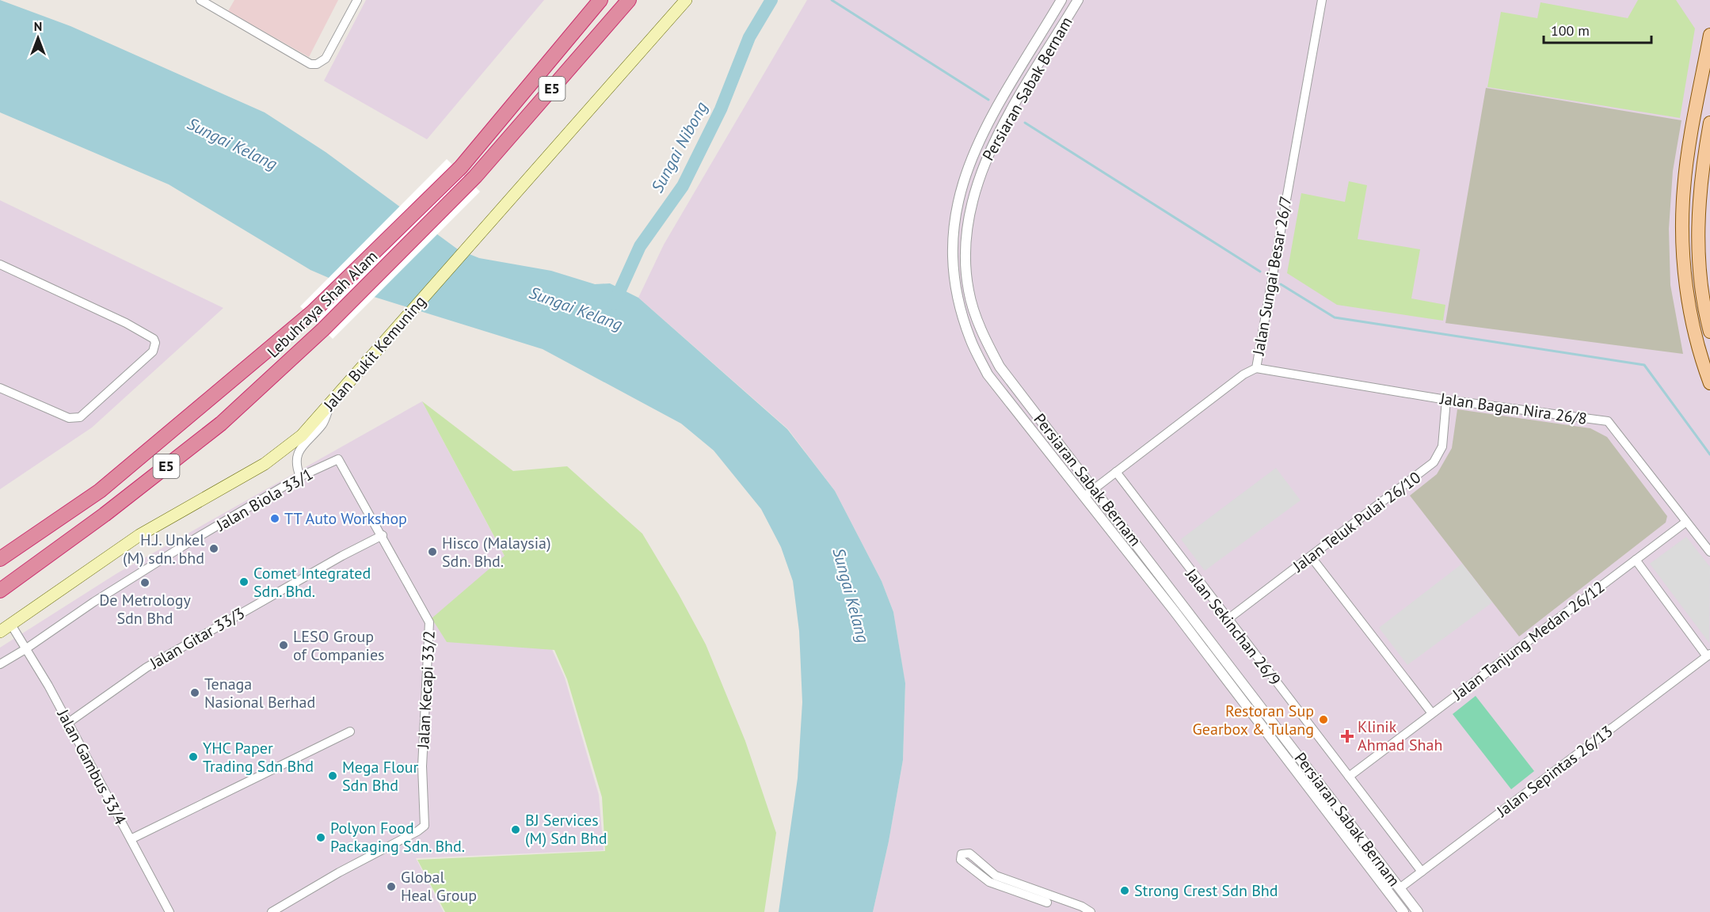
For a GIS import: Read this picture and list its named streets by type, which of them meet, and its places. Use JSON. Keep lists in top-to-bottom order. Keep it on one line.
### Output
{"streets":{"highway":["E5","Lebuhraya Shah Alam"],"main road":["Jalan Bukit Kemuning"],"street":["Persiaran Sabak Bernam","Jalan Sungai Besar 26/7","Jalan Bagan Nira 26/8","Jalan Biola 33/1","Jalan Teluk Pulai 26/10","Jalan Sekinchan 26/9","Jalan Gitar 33/3","Jalan Tanjung Medan 26/12","Jalan Kecapi 33/2","Jalan Gambus 33/4","Jalan Sepintas 26/13"]},"crossings":[["Persiaran Sabak Bernam","Jalan Sungai Besar 26/7"],["Persiaran Sabak Bernam","Jalan Sepintas 26/13"],["Jalan Sungai Besar 26/7","Jalan Bagan Nira 26/8"],["Jalan Sungai Besar 26/7","Jalan Sekinchan 26/9"],["Jalan Bukit Kemuning","Jalan Gambus 33/4"],["Jalan Bagan Nira 26/8","Jalan Teluk Pulai 26/10"],["Jalan Bagan Nira 26/8","Jalan Tanjung Medan 26/12"],["Jalan Biola 33/1","Jalan Kecapi 33/2"],["Jalan Biola 33/1","Jalan Gambus 33/4"],["Jalan Teluk Pulai 26/10","Jalan Sekinchan 26/9"],["Jalan Sekinchan 26/9","Jalan Tanjung Medan 26/12"],["Jalan Sekinchan 26/9","Jalan Sepintas 26/13"],["Jalan Gitar 33/3","Jalan Kecapi 33/2"],["Jalan Gitar 33/3","Jalan Gambus 33/4"]],"water":["Sungai Kelang","Sungai Nibong"],"places":{"other":["TT Auto Workshop","H.J. Unkel (M) sdn. bhd","Hisco (Malaysia) Sdn. Bhd.","Comet Integrated Sdn. Bhd.","De Metrology Sdn Bhd","LESO Group of Companies","Tenaga Nasional Berhad","Restoran Sup Gearbox & Tulang","YHC Paper Trading Sdn Bhd","Mega Flour Sdn Bhd","BJ Services (M) Sdn Bhd","Polyon Food Packaging Sdn. Bhd.","Global Heal Group","Strong Crest Sdn Bhd"],"health":["Klinik Ahmad Shah"]},"scale_bar":"100 m","north":"top"}
